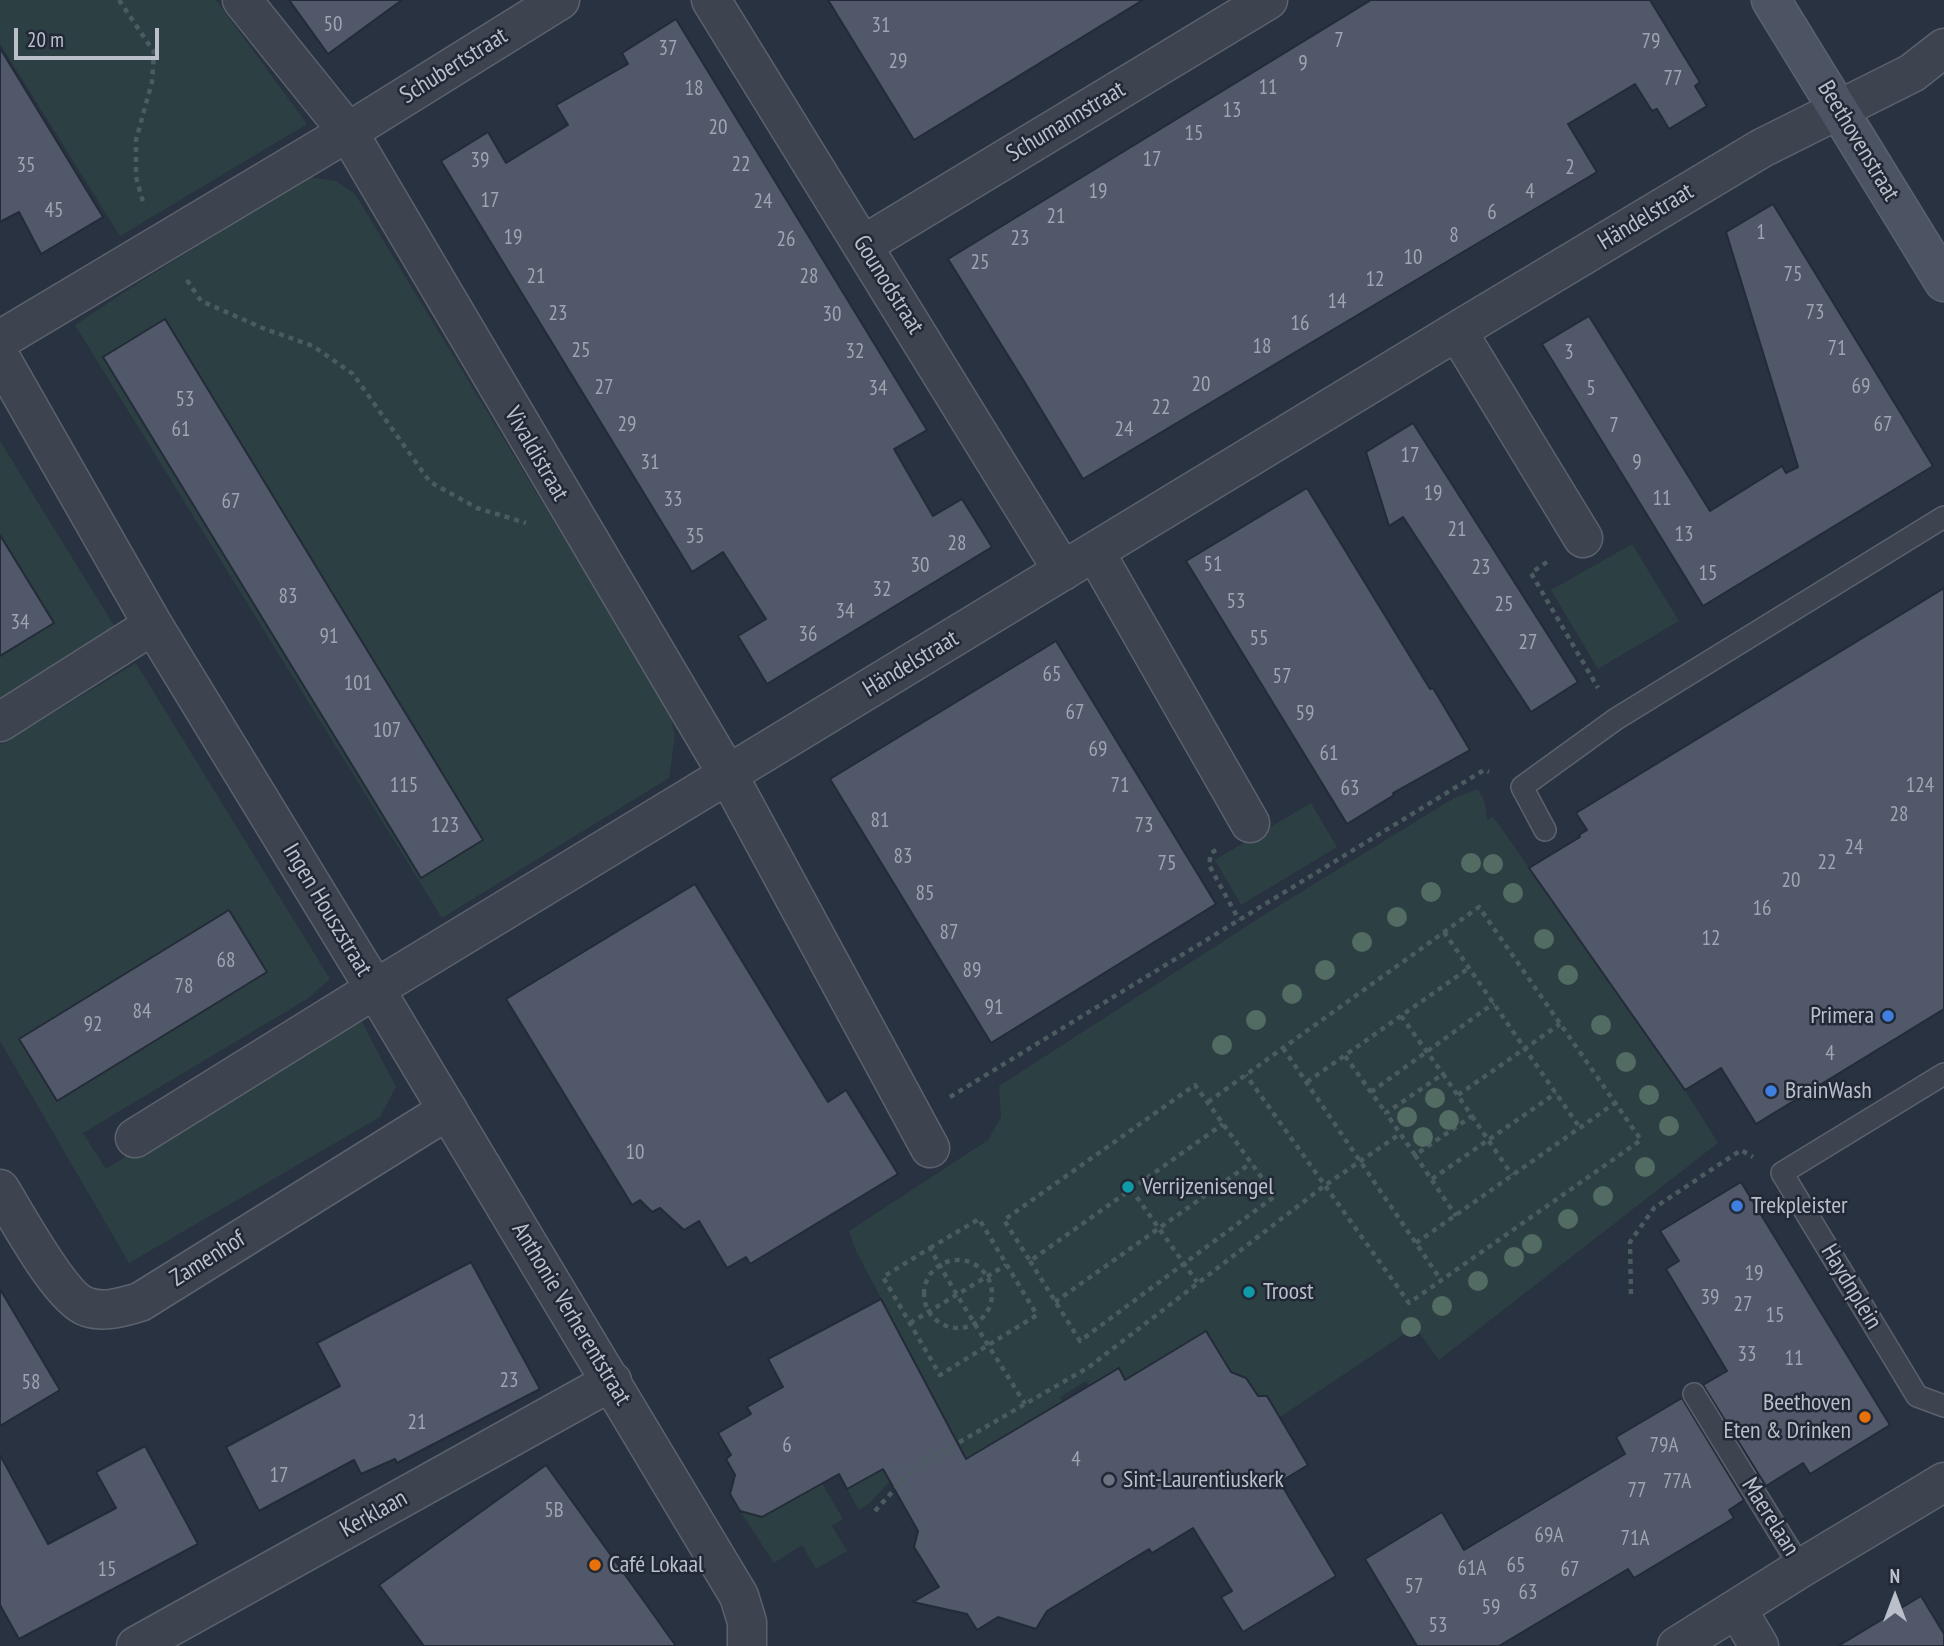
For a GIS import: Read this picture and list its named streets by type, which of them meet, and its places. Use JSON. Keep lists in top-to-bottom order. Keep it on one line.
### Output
{"streets":{"street":["Schubertstraat","Schumannstraat","Beethovenstraat","Händelstraat","Gounodstraat","Vivaldistraat","Ingen Houszstraat","Zamenhof","Anthonie Verherentstraat","Kerklaan","Maerelaan"],"lane":["Haydnplein"]},"crossings":[["Schubertstraat","Vivaldistraat"],["Schumannstraat","Gounodstraat"],["Beethovenstraat","Händelstraat"],["Händelstraat","Gounodstraat"],["Händelstraat","Vivaldistraat"],["Händelstraat","Ingen Houszstraat"],["Händelstraat","Anthonie Verherentstraat"],["Ingen Houszstraat","Anthonie Verherentstraat"],["Zamenhof","Anthonie Verherentstraat"],["Anthonie Verherentstraat","Kerklaan"]],"places":["Primera","BrainWash","Verrijzenisengel","Trekpleister","Troost","Beethoven Eten & Drinken","Sint-Laurentiuskerk","Café Lokaal"],"house_numbers":["50","31","7","79","37","29","9","77","11","18","13","20","15","17","39","22","35","2","19","4","17","24","45","6","21","1","8","19","23","26","10","25","75","21","28","12","14","73","23","30","16","18","71","25","32","3","20","69","27","34","5","53","22","29","67","7","61","24","17","31","9","19","11","33","67","21","13","35","28","51","30","23","15","32","83","53","25","34","34","36","91","55","27","65","57","101","67","59","107","69","61","115","71","124","63","28","81","123","73","24","83","22","75","20","85","16","87","12","68","89","78","91","84","92","4","10","19","39","27","15","33","11","23","58","21","6","79A","4","17","77A","77","5B","69A","71A","65","61A","15","67","57","63","59","53"],"scale_bar":"20 m","north":"top"}
